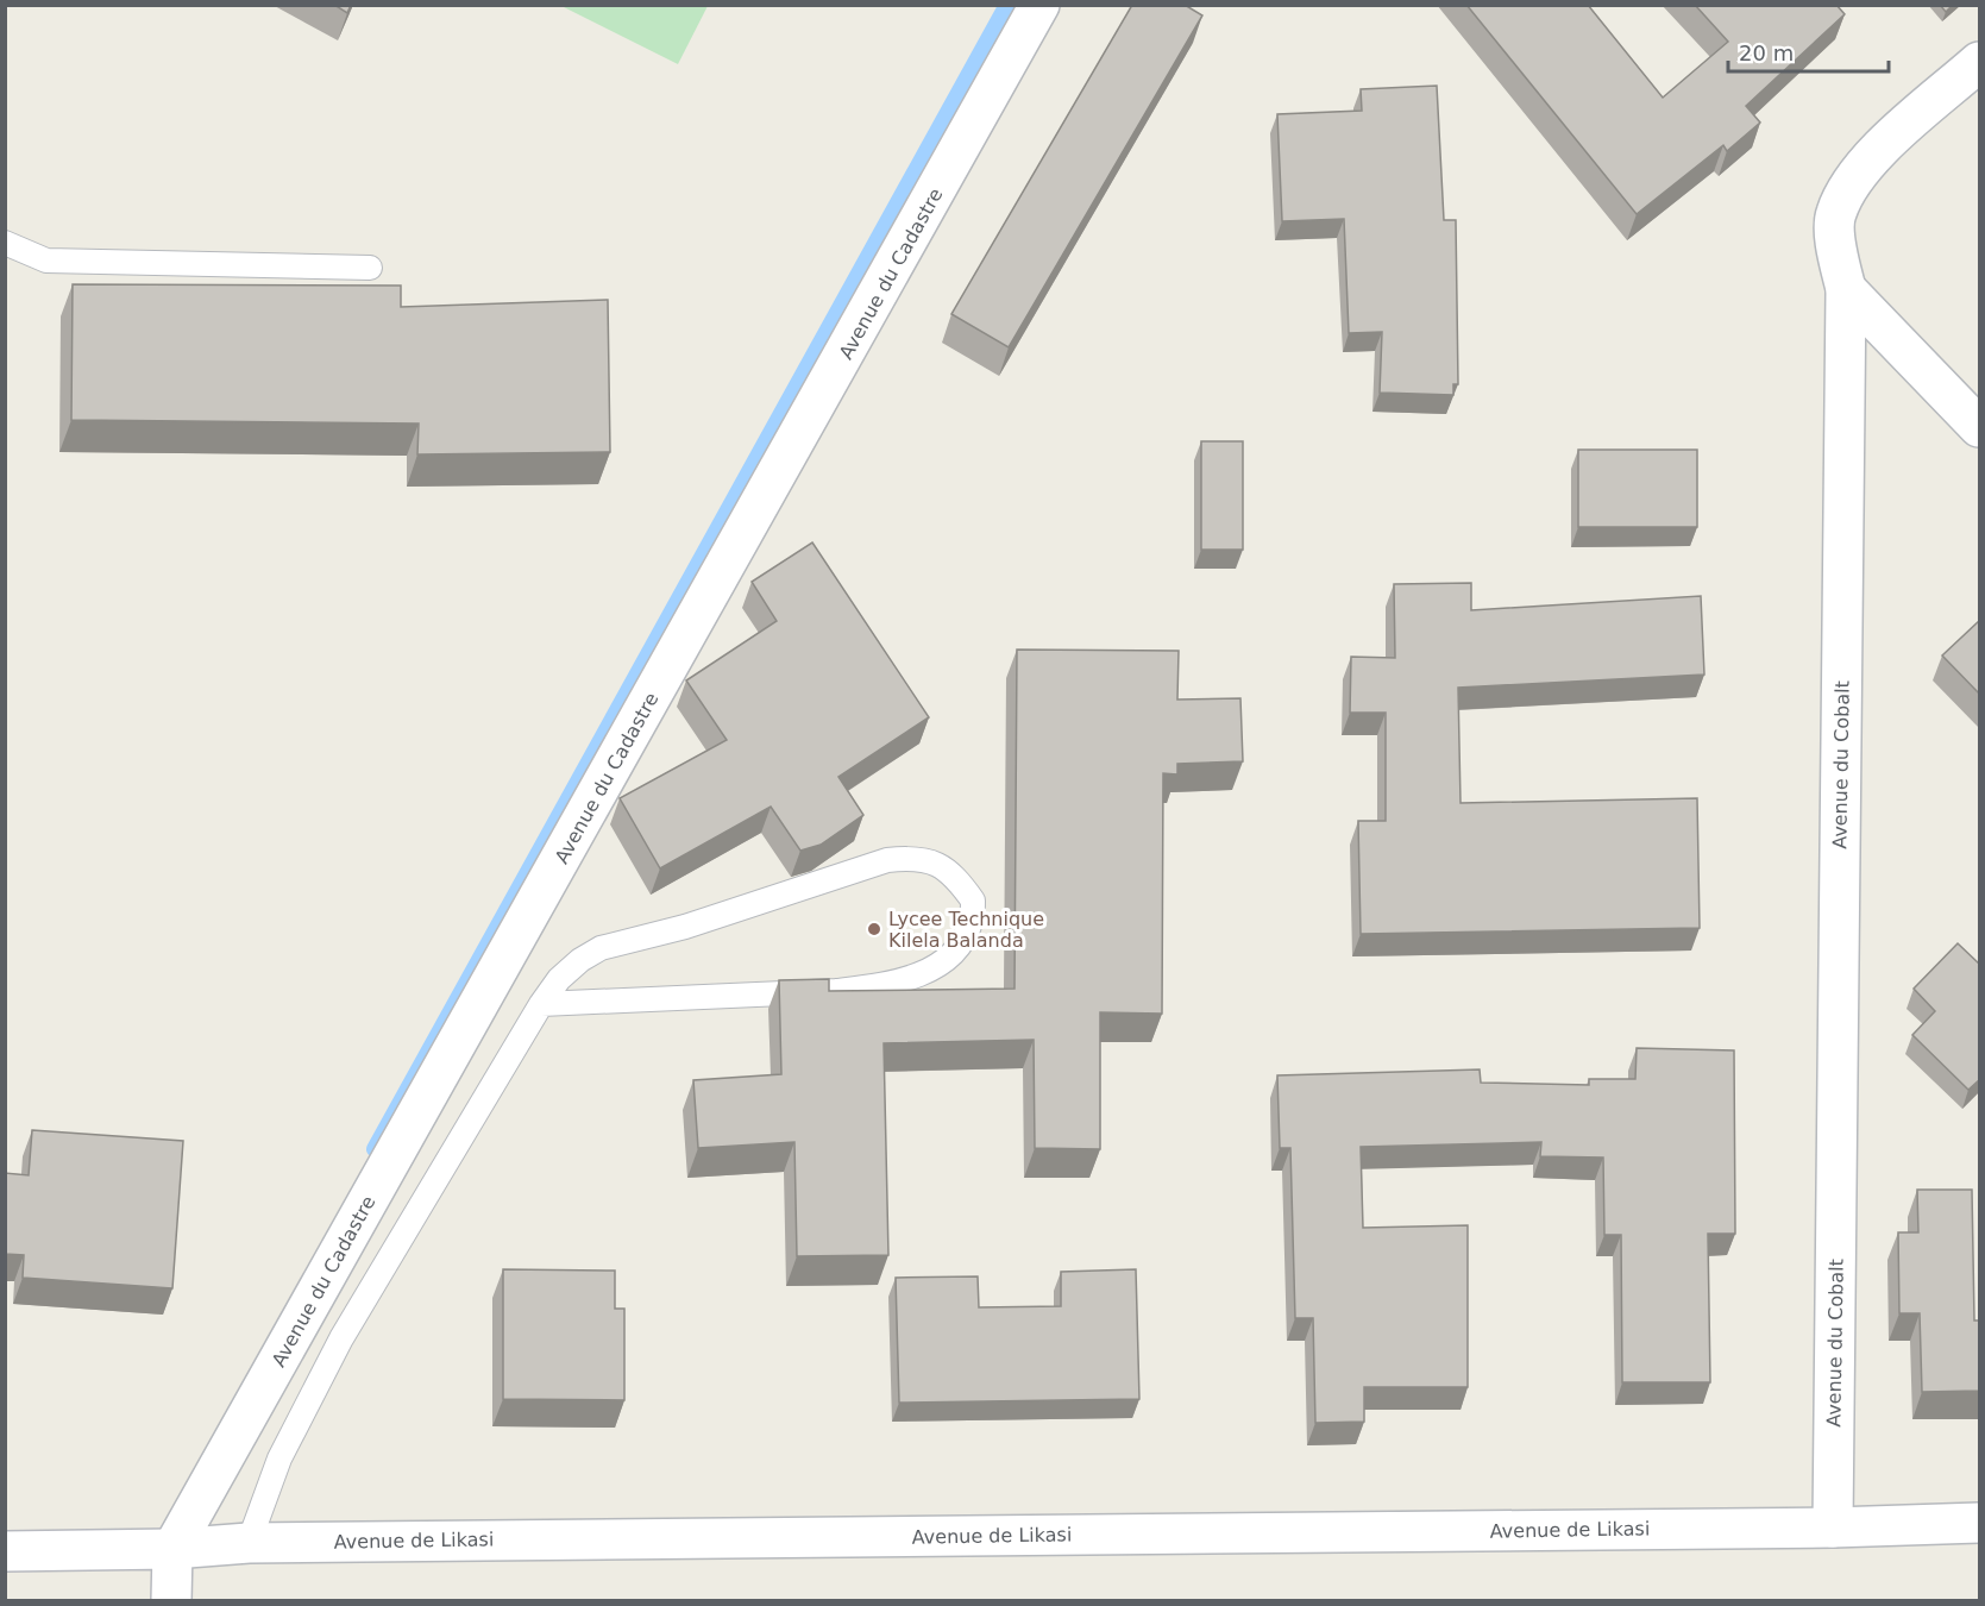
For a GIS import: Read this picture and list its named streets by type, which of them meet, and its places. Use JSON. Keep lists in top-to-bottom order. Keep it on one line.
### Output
{"streets":{"street":["Avenue du Cadastre","Avenue du Cobalt","Avenue de Likasi"]},"crossings":[["Avenue du Cadastre","Avenue de Likasi"],["Avenue du Cobalt","Avenue de Likasi"]],"places":["Lycee Technique Kilela Balanda"],"scale_bar":"20 m"}
